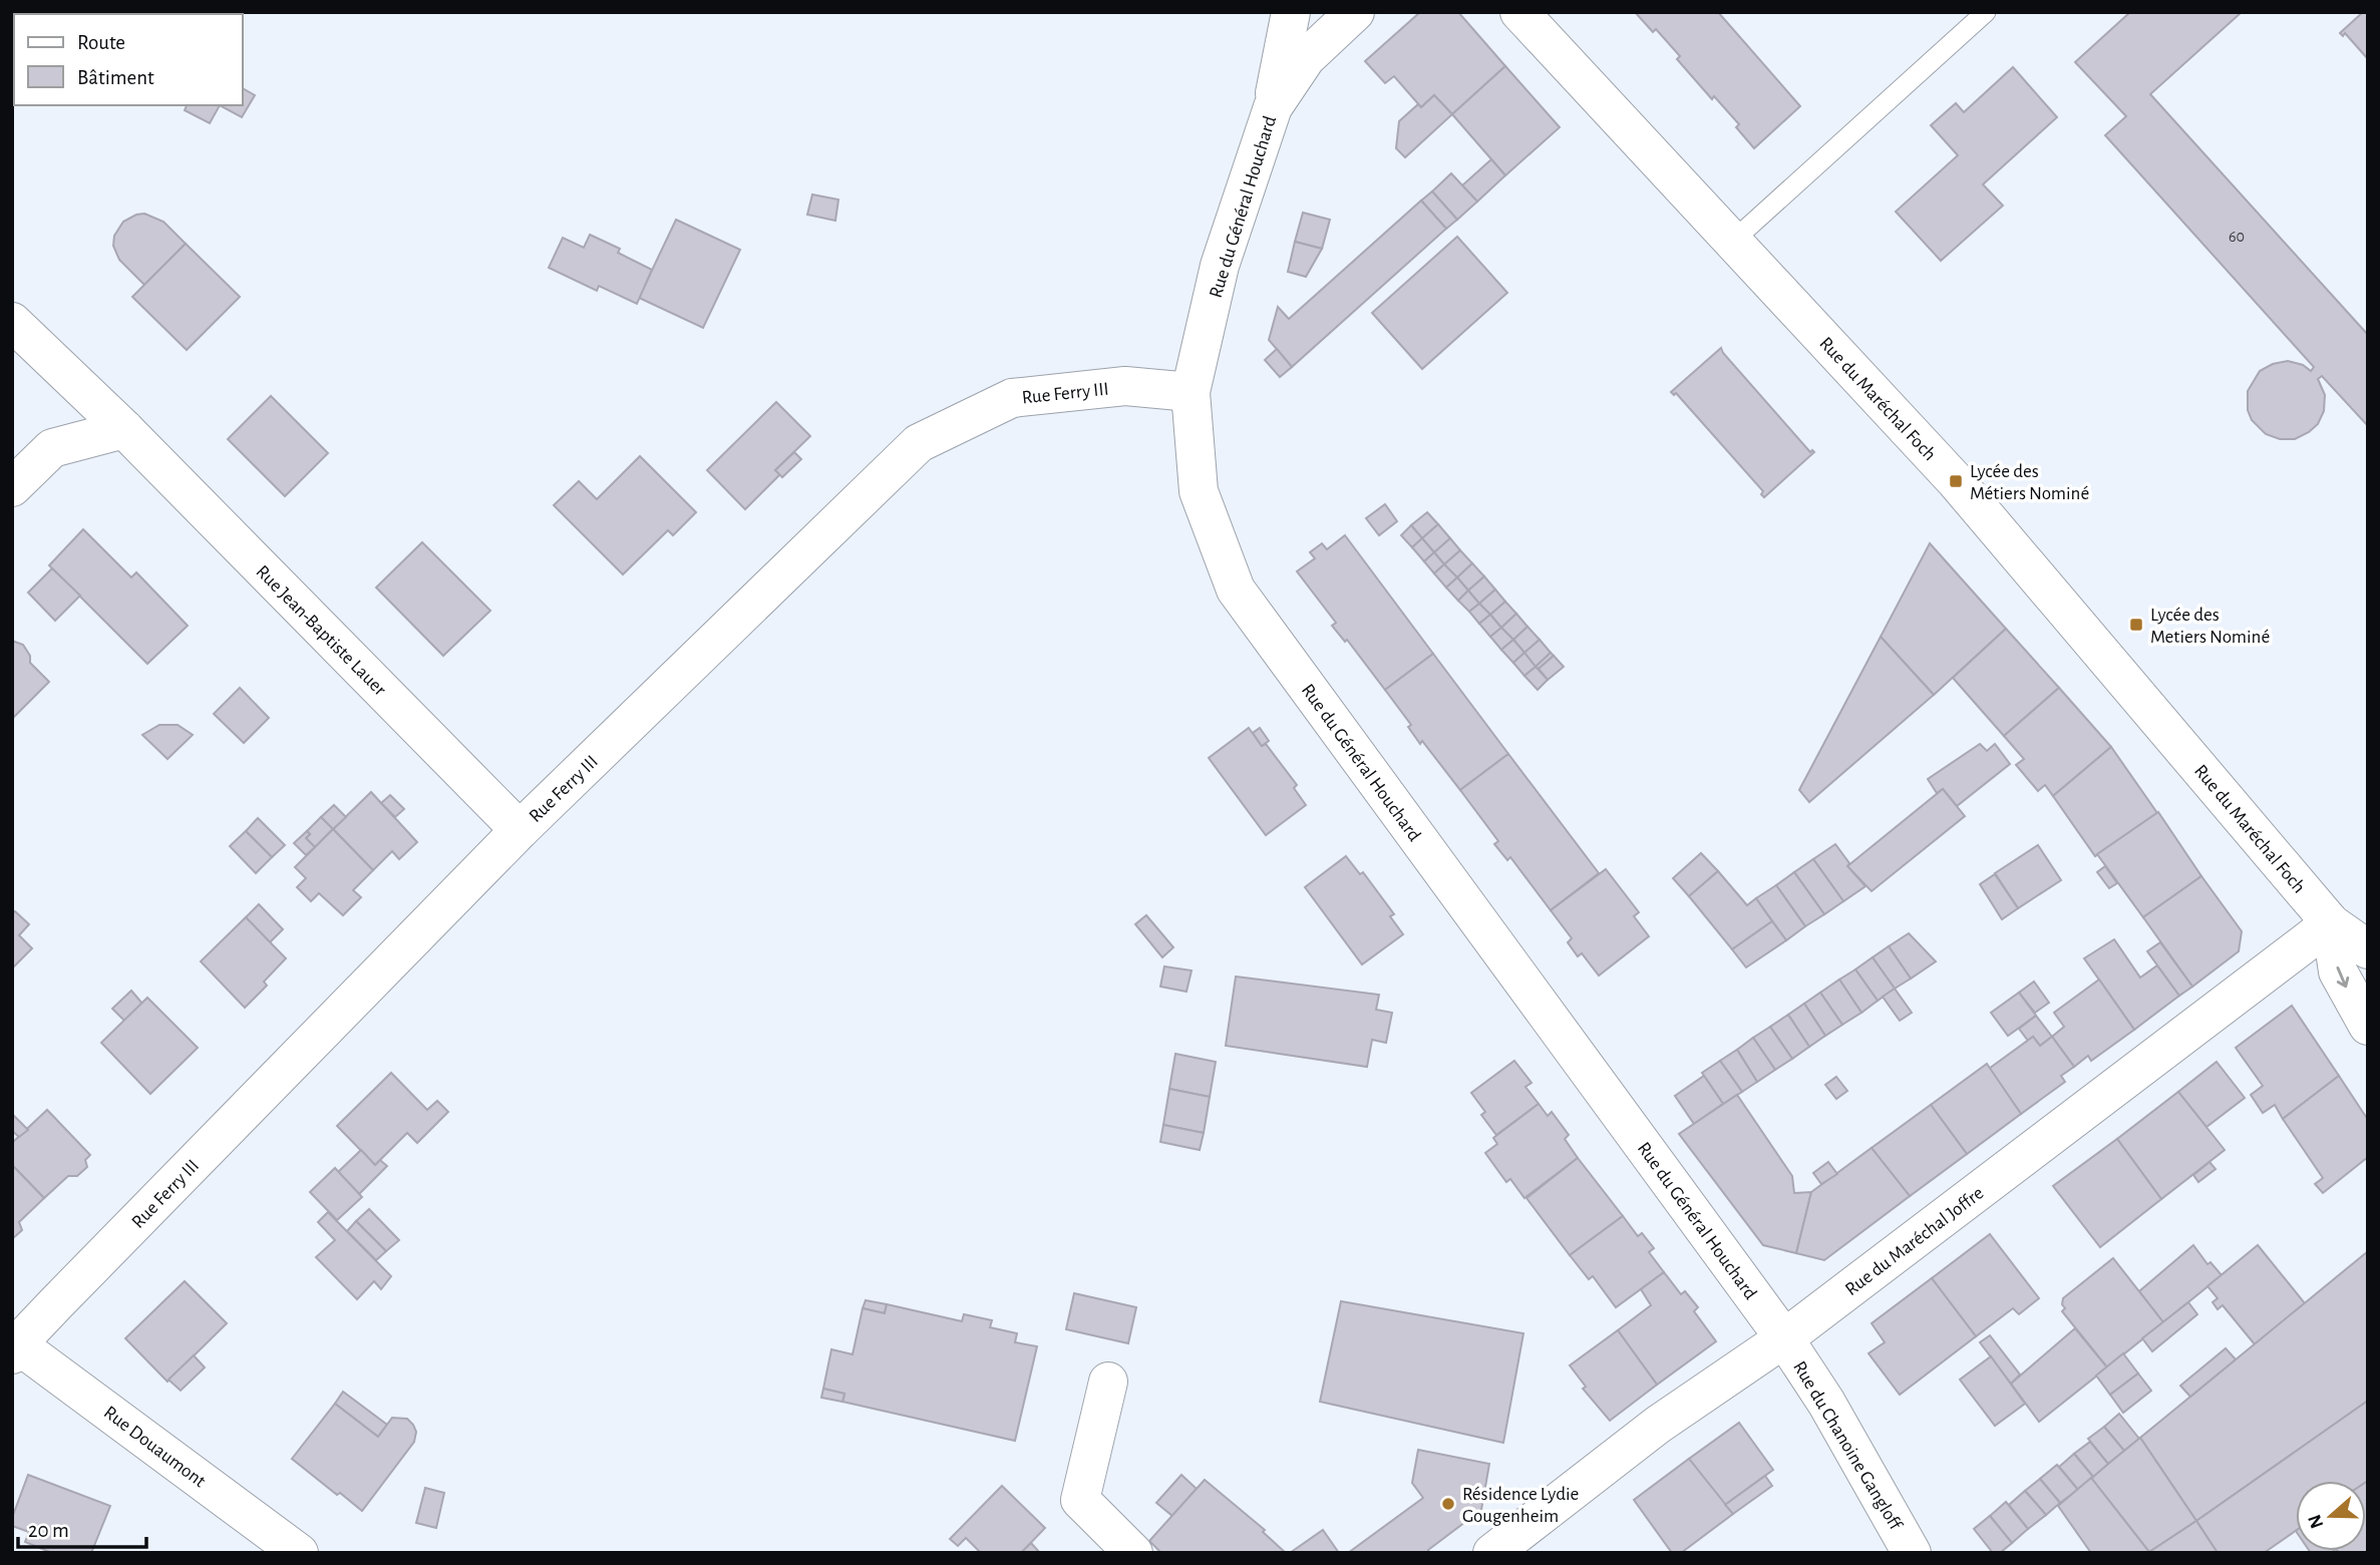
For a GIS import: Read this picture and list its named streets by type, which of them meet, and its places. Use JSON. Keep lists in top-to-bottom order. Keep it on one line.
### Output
{"streets":{"street":["Rue du Général Houchard","Rue Ferry III","Rue du Maréchal Foch","Rue Jean-Baptiste Lauer","Rue du Maréchal Joffre","Rue du Chanoine Gangloff","Rue Douaumont"]},"crossings":[["Rue du Général Houchard","Rue Ferry III"],["Rue du Général Houchard","Rue du Maréchal Joffre"],["Rue du Général Houchard","Rue du Chanoine Gangloff"],["Rue Ferry III","Rue Jean-Baptiste Lauer"],["Rue Ferry III","Rue Douaumont"],["Rue du Maréchal Foch","Rue du Maréchal Joffre"],["Rue du Maréchal Joffre","Rue du Chanoine Gangloff"]],"places":{"transit":["Lycée des Métiers Nominé","Lycée des Metiers Nominé"],"other":["Résidence Lydie Gougenheim"]},"house_numbers":["60"],"legend":["Route","Bâtiment"],"scale_bar":"20 m","north":"left"}
